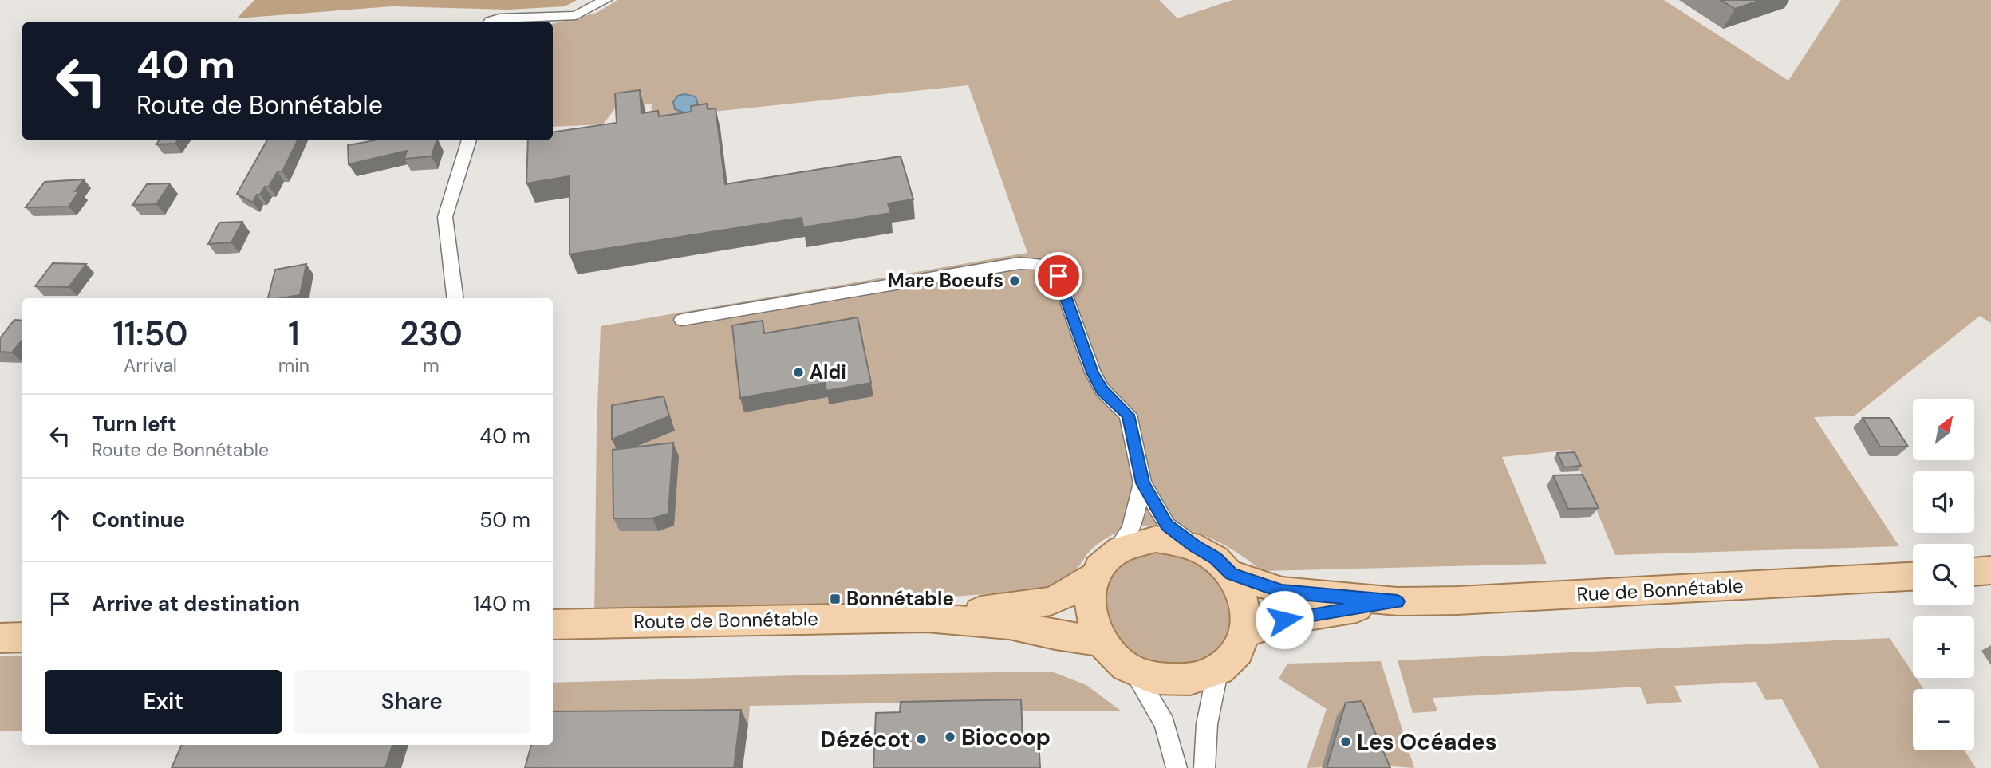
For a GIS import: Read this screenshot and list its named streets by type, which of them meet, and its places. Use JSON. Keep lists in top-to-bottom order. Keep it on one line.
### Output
{"streets":{"main road":["Rue de Bonnétable","Route de Bonnétable"]},"places":{"other":["Mare Boeufs","Aldi","Biocoop","Dézécot","Les Océades"],"transit":["Bonnétable"]},"north":"top right","page":{"turn":["40 m","Route de Bonnétable"],"eta":["11:50","Arrival","1","min","230","m"],"list":[{"name":"Turn left","note":"Route de Bonnétable","value":"40 m"},{"name":"Continue","value":"50 m"},{"name":"Arrive at destination","value":"140 m"}],"map_buttons":["+","−"],"buttons":["Exit","Share"]}}
